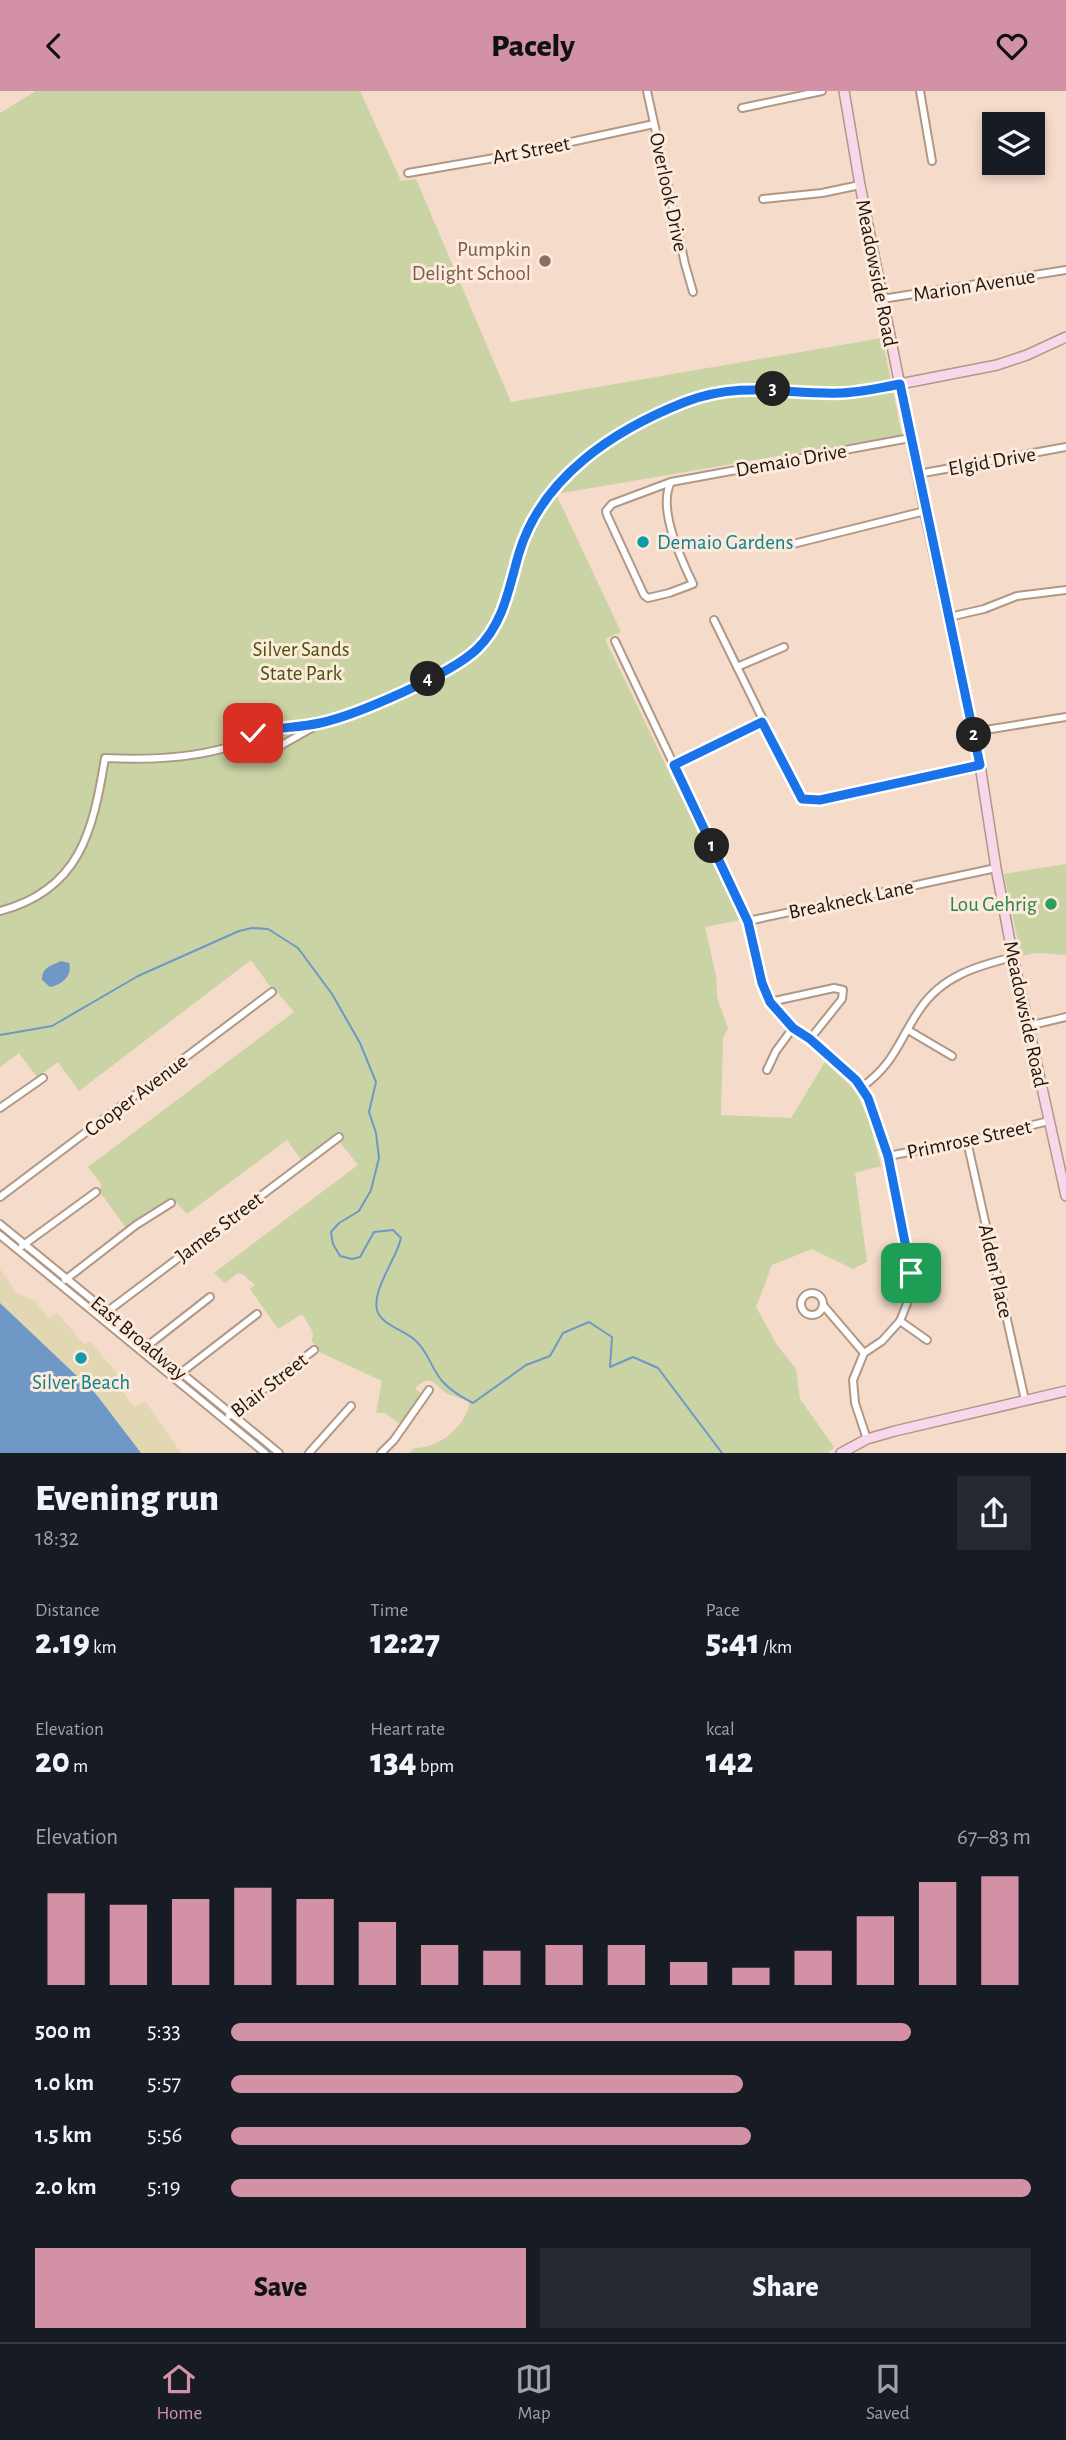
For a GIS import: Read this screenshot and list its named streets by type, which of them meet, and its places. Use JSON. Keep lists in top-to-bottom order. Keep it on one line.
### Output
{"streets":{"main road":["Meadowside Road"],"street":["Art Street","Overlook Drive","Marion Avenue","Demaio Drive","Elgid Drive","Breakneck Lane","Cooper Avenue","Primrose Street","James Street","Alden Place","East Broadway","Blair Street"]},"crossings":[["Art Street","Overlook Drive"],["Meadowside Road","Marion Avenue"],["Meadowside Road","Demaio Drive"],["Meadowside Road","Elgid Drive"],["Meadowside Road","Breakneck Lane"],["Meadowside Road","Primrose Street"],["Primrose Street","Alden Place"],["James Street","East Broadway"],["East Broadway","Blair Street"]],"parks":["Silver Sands State Park"],"places":["Pumpkin Delight School","Demaio Gardens","Lou Gehrig","Silver Beach"],"page":{"header":"Pacely","pins":["3","4","2","1"],"heading":["Evening run","18:32"],"stats":[["Distance","2.19 km"],["Time","12:27"],["Pace","5:41 /km"],["Elevation","20 m"],["Heart rate","134 bpm"],["kcal","142"]],"chart":["Elevation","67–83 m"],"list":[{"name":"500 m","note":"5:33"},{"name":"1.0 km","note":"5:57"},{"name":"1.5 km","note":"5:56"},{"name":"2.0 km","note":"5:19"}],"buttons":["Save","Share"],"tabs":["Home","Map","Saved"]}}
